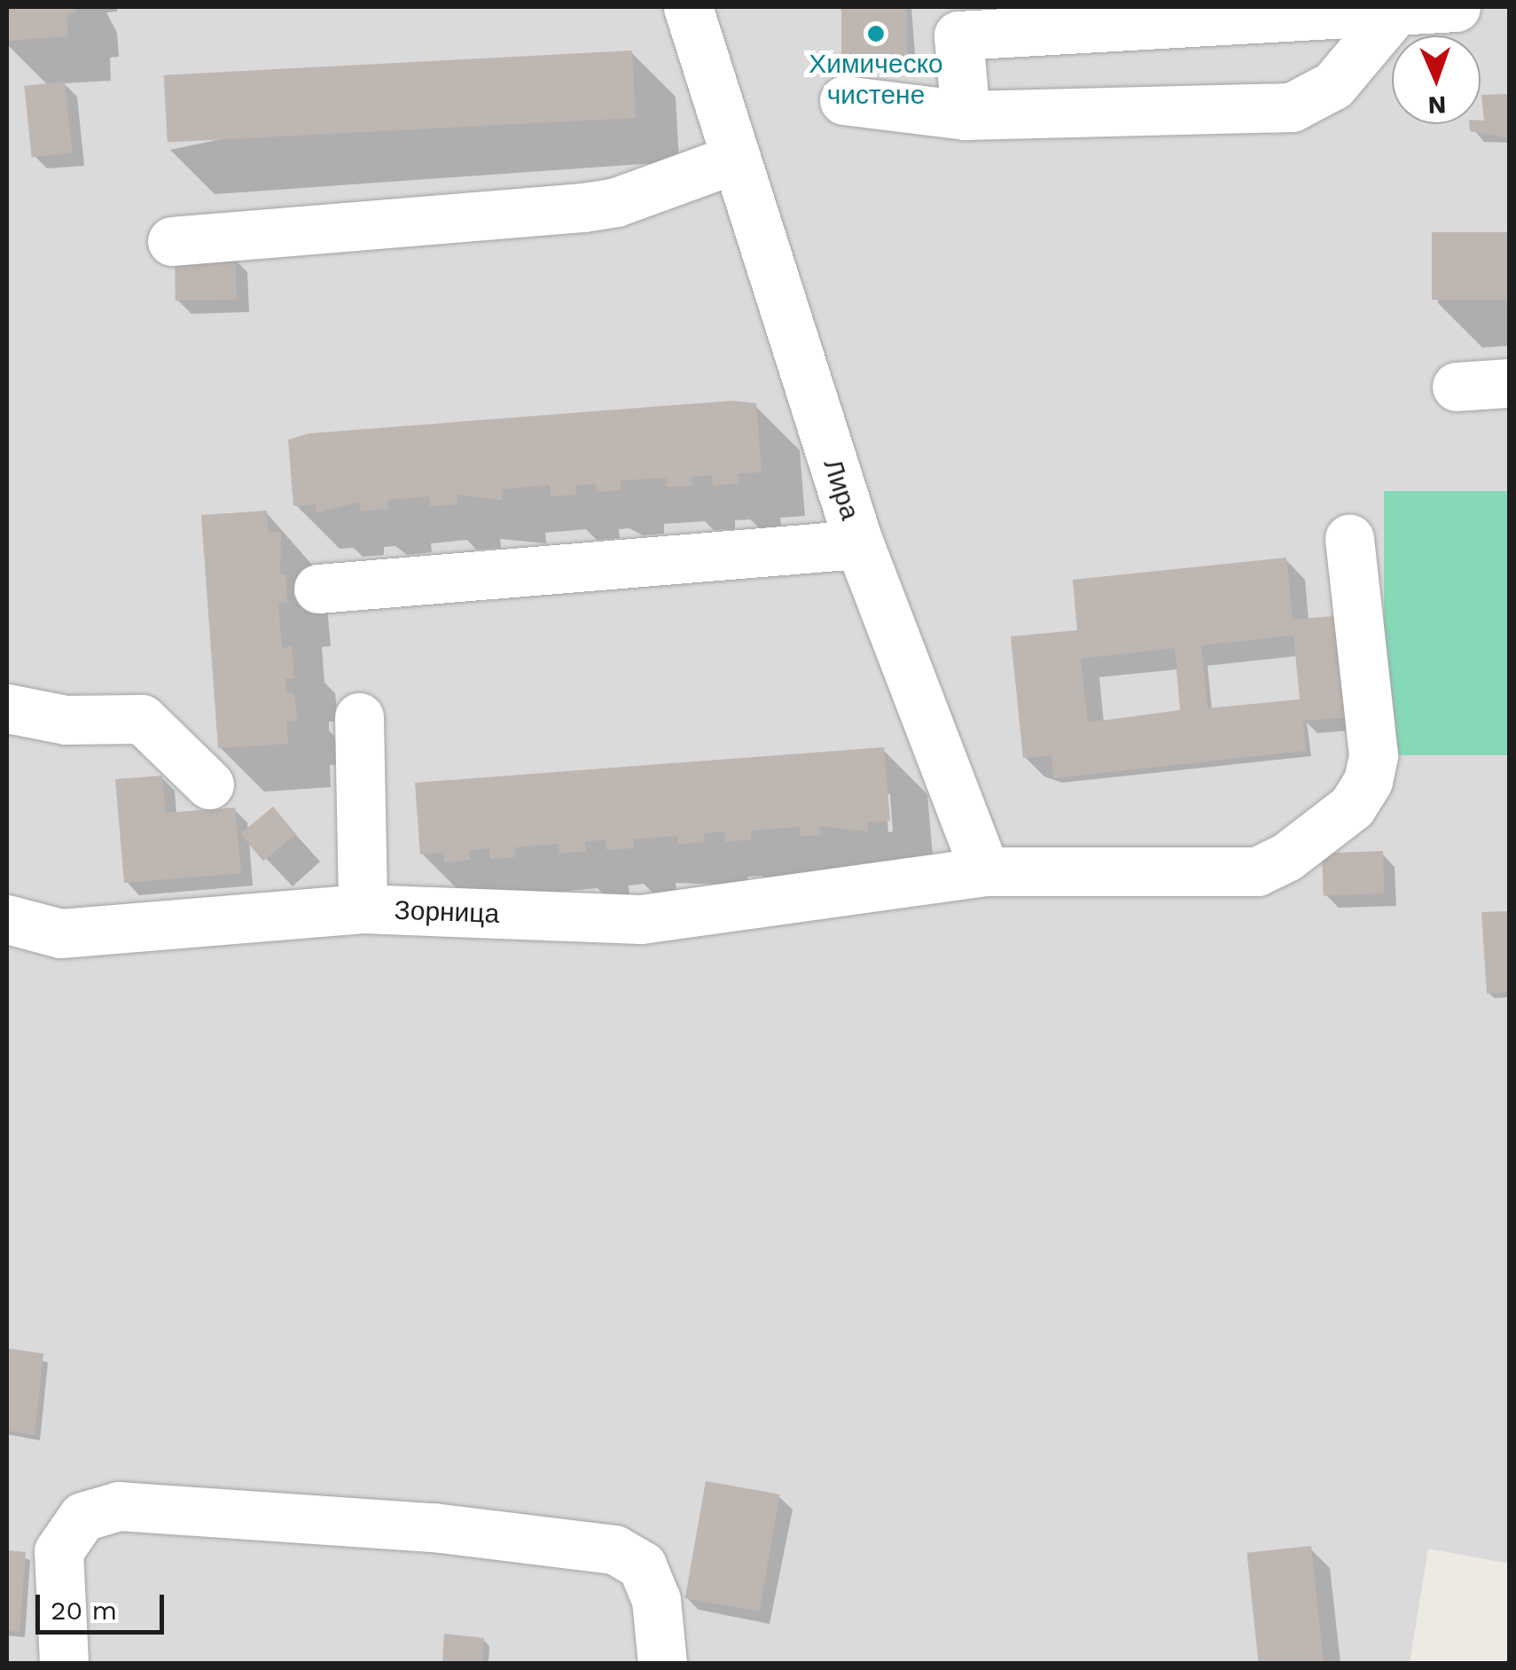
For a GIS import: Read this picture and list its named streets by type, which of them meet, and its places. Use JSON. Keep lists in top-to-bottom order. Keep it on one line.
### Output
{"streets":{"street":["Лира","Зорница"]},"crossings":[["Лира","Зорница"]],"places":["Химическо чистене"],"scale_bar":"20 m","north":"bottom"}
